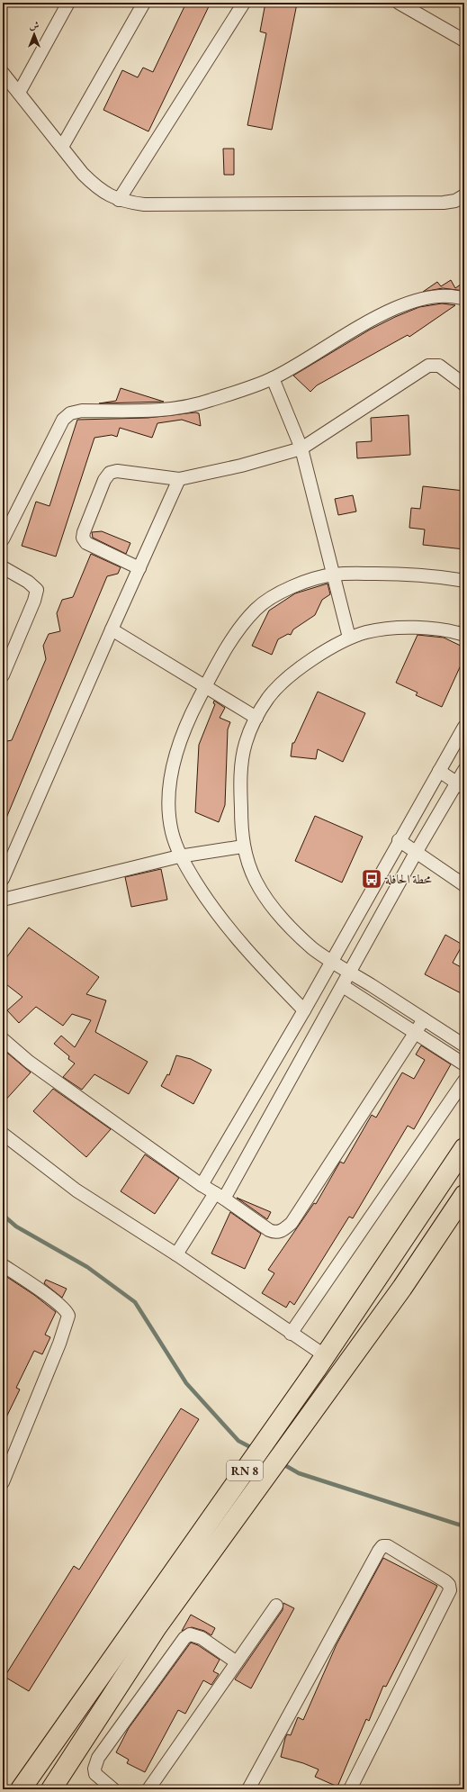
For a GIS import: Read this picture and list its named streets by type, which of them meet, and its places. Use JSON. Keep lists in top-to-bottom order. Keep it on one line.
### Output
{"streets":{"highway":["RN 8"]},"places":{"bus stop":["محطة الحافلة"]},"north":"top"}
